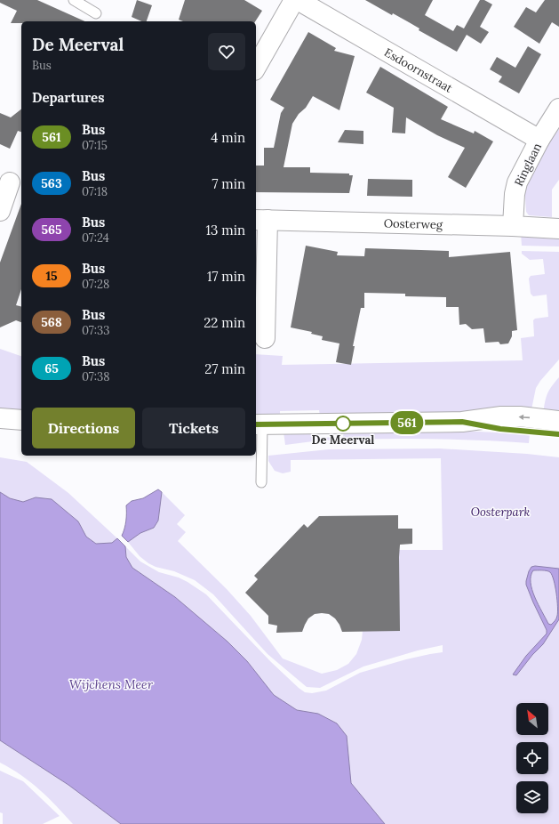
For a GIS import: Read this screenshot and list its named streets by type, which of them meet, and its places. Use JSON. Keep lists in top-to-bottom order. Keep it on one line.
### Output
{"streets":{"street":["Esdoornstraat","Ringlaan","Oosterweg"]},"crossings":[["Esdoornstraat","Ringlaan"],["Ringlaan","Oosterweg"]],"water":["Wijchens Meer"],"parks":["Oosterpark"],"places":["De Meerval"],"lines":["bus line 561"],"north":"top left","page":{"on_map":"561","heading":[["De Meerval","Bus"],"Departures"],"list":[{"mark":"561","name":"Bus","note":"07:15","value":"4 min"},{"mark":"563","name":"Bus","note":"07:18","value":"7 min"},{"mark":"565","name":"Bus","note":"07:24","value":"13 min"},{"mark":"15","name":"Bus","note":"07:28","value":"17 min"},{"mark":"568","name":"Bus","note":"07:33","value":"22 min"},{"mark":"65","name":"Bus","note":"07:38","value":"27 min"}],"buttons":["Directions","Tickets"]}}
